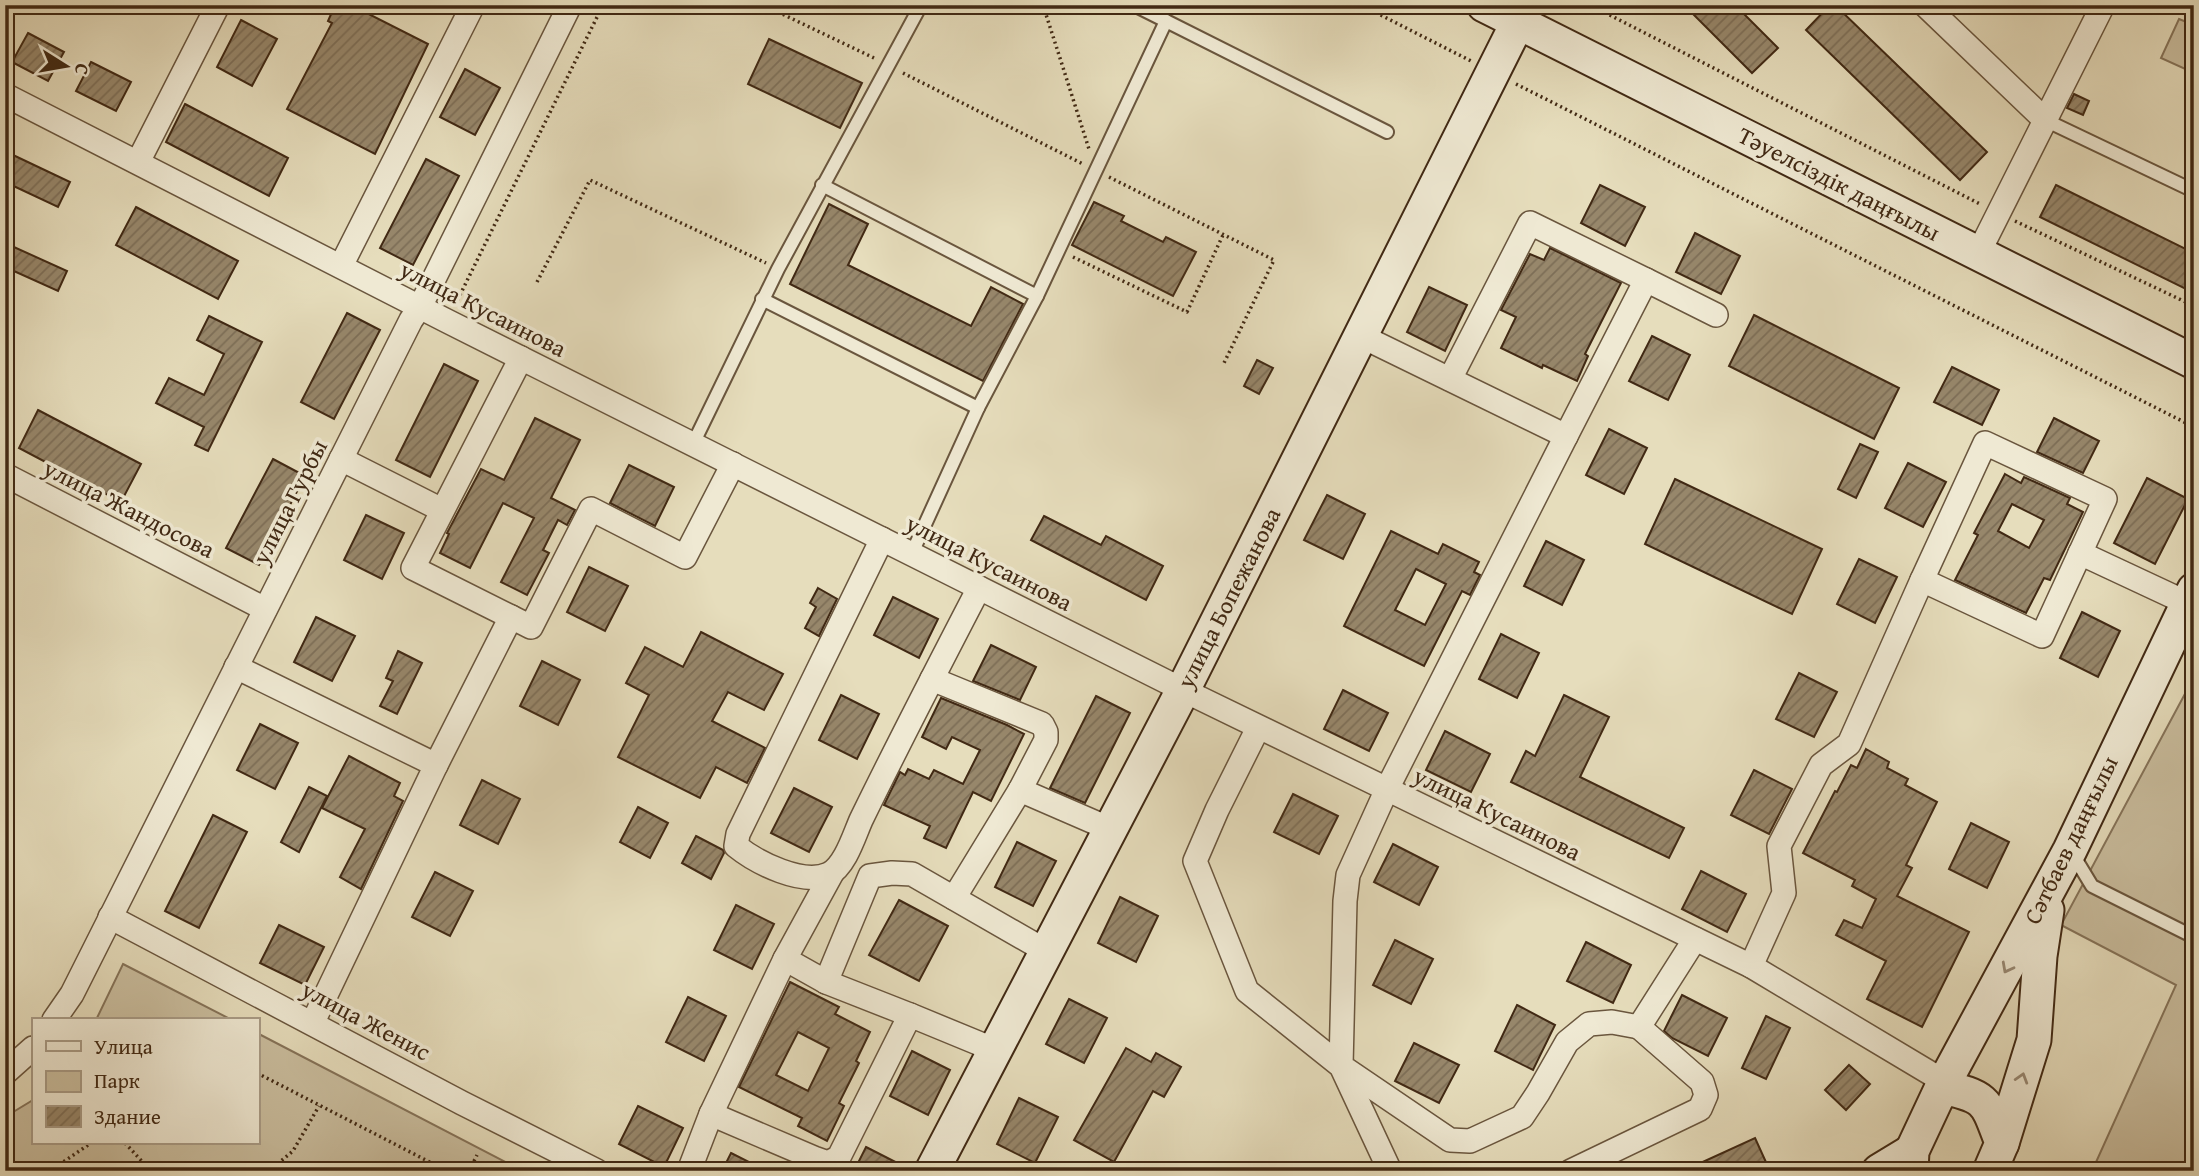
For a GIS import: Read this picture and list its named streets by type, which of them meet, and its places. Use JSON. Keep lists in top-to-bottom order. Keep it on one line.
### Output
{"streets":{"street":["Тәуелсіздік даңғылы","улица Кусаинова","улица Гурбы","улица Жандосова","улица Бопежанова","Сәтбаев даңғылы","улица Женис"]},"crossings":[["Тәуелсіздік даңғылы","улица Бопежанова"],["улица Кусаинова","улица Гурбы"],["улица Кусаинова","улица Бопежанова"],["улица Кусаинова","Сәтбаев даңғылы"],["улица Гурбы","улица Жандосова"],["улица Гурбы","улица Женис"]],"legend":["Улица","Парк","Здание"],"north":"right"}
